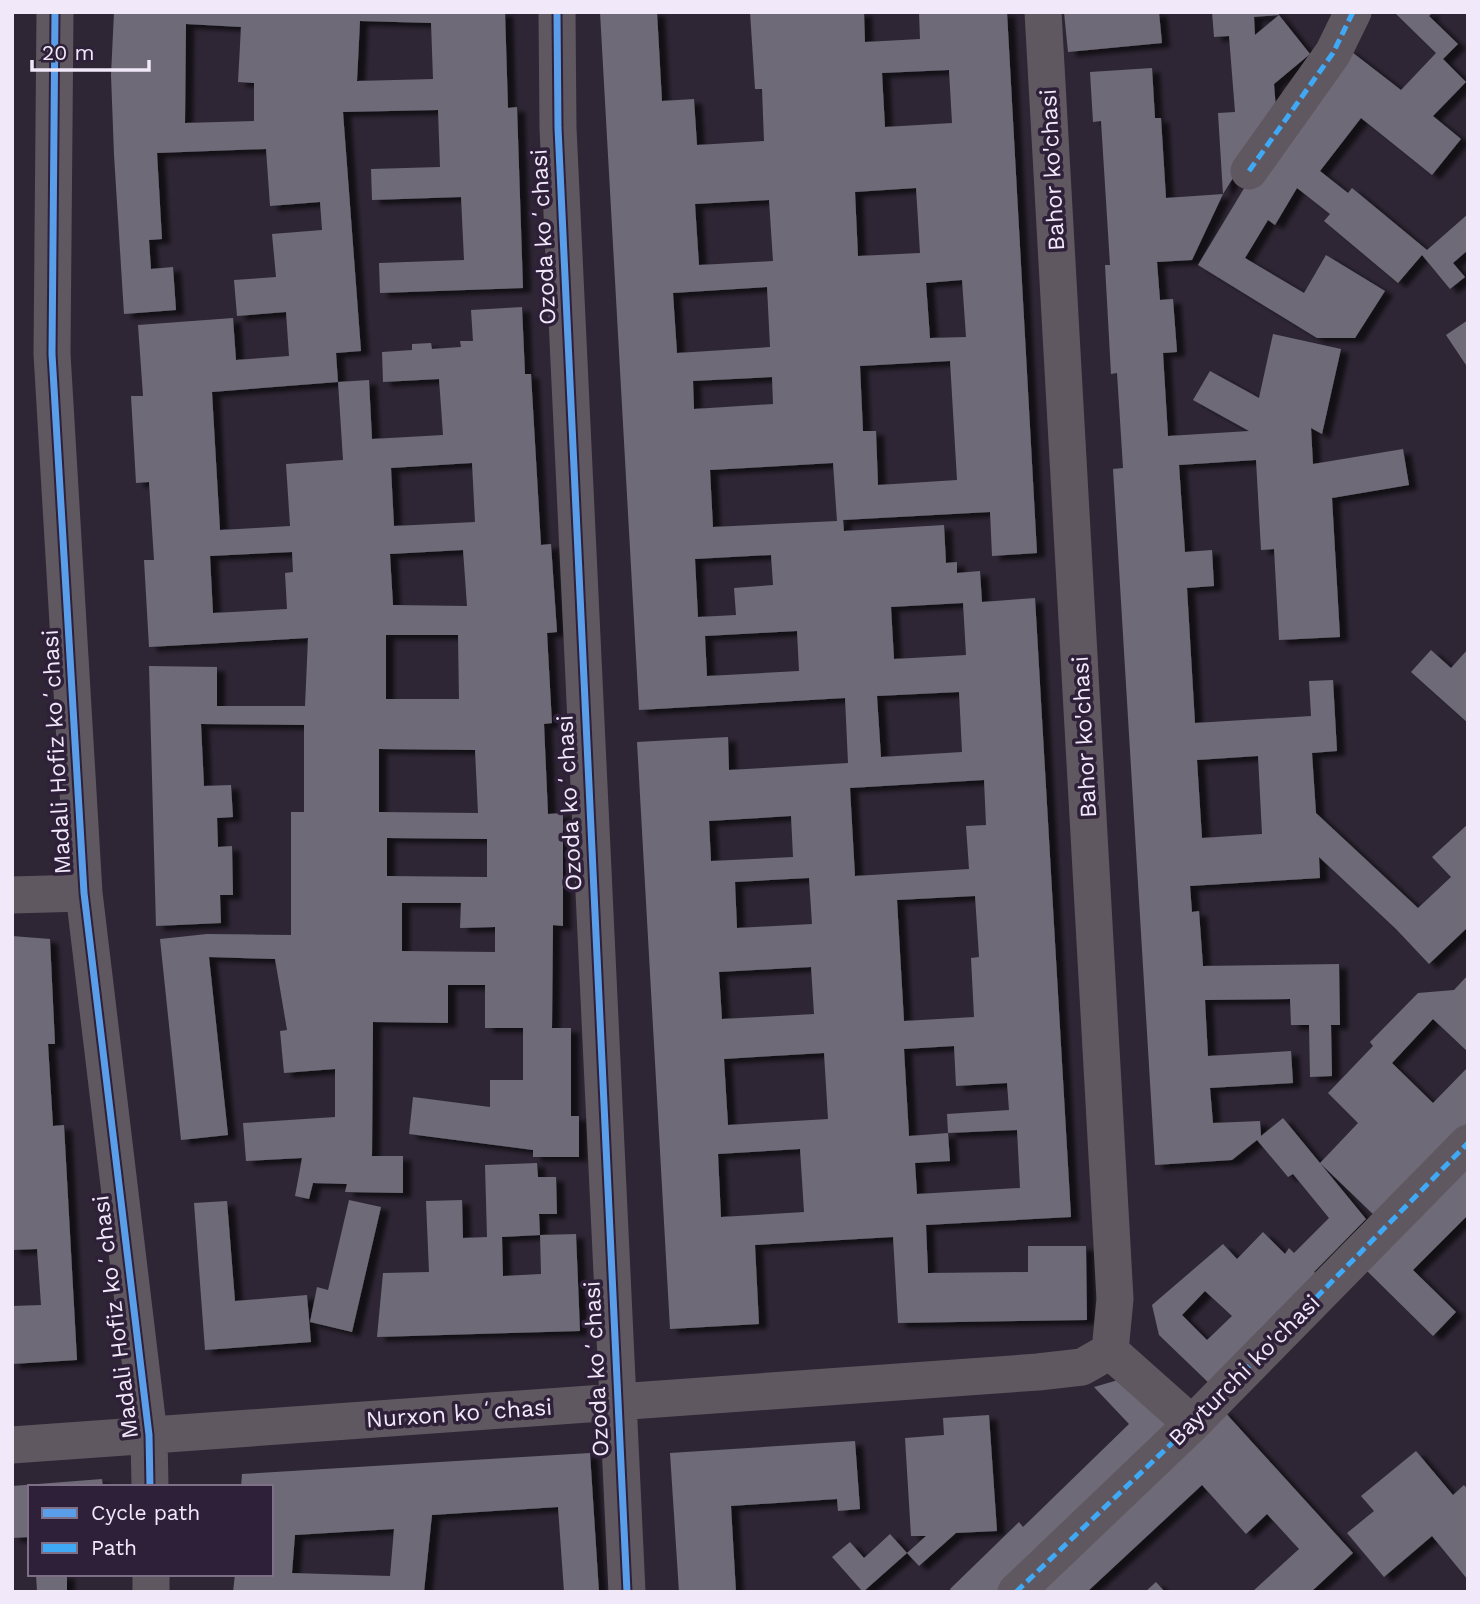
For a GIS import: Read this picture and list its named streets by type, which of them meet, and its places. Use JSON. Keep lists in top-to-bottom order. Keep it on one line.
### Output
{"streets":{"street":["Bahor ko'chasi","Ozoda koʻchasi","Madali Hofiz koʻchasi","Bayturchi ko'chasi","Nurxon koʻchasi"]},"crossings":[["Bahor ko'chasi","Nurxon koʻchasi"],["Ozoda koʻchasi","Nurxon koʻchasi"],["Madali Hofiz koʻchasi","Nurxon koʻchasi"]],"legend":["Cycle path","Path"],"scale_bar":"20 m"}
